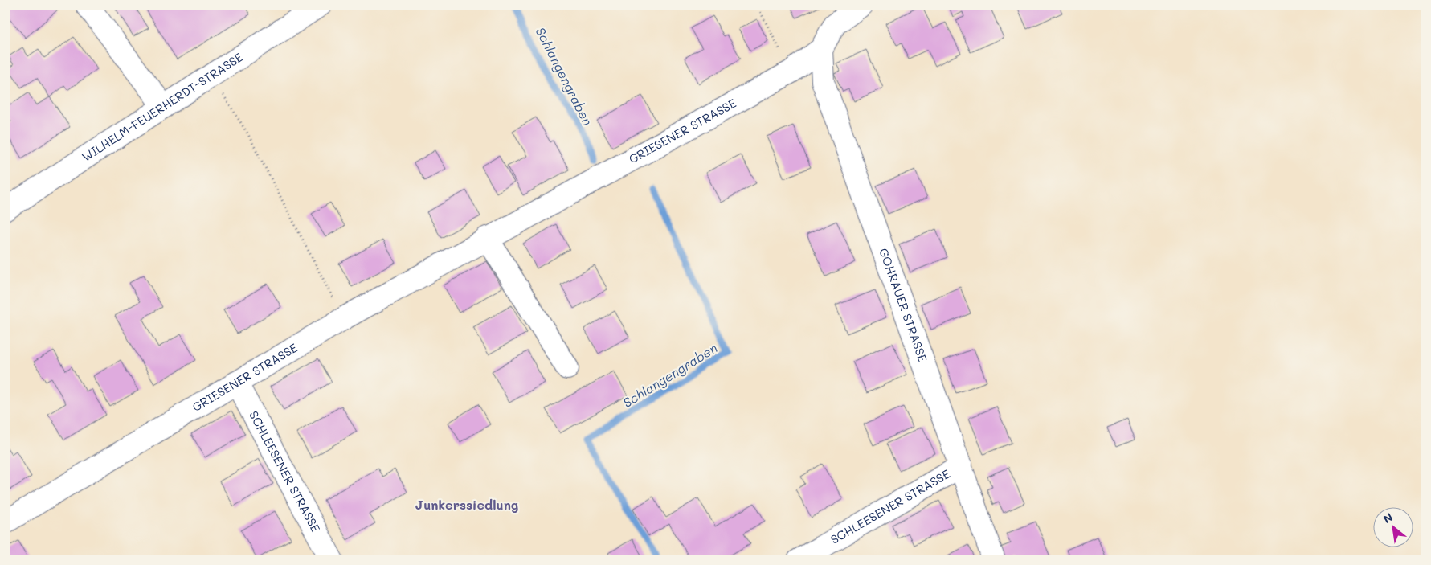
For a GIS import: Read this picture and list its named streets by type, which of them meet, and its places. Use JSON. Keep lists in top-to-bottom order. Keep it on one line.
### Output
{"streets":{"street":["WILHELM-FEUERHERDT-STRASSE","GRIESENER STRASSE","GOHRAUER STRASSE","SCHLEESENER STRASSE"]},"crossings":[["GRIESENER STRASSE","GOHRAUER STRASSE"],["GRIESENER STRASSE","SCHLEESENER STRASSE"],["GOHRAUER STRASSE","SCHLEESENER STRASSE"]],"districts":["Junkerssiedlung"],"water":["Schlangengraben"],"north":"top left"}
